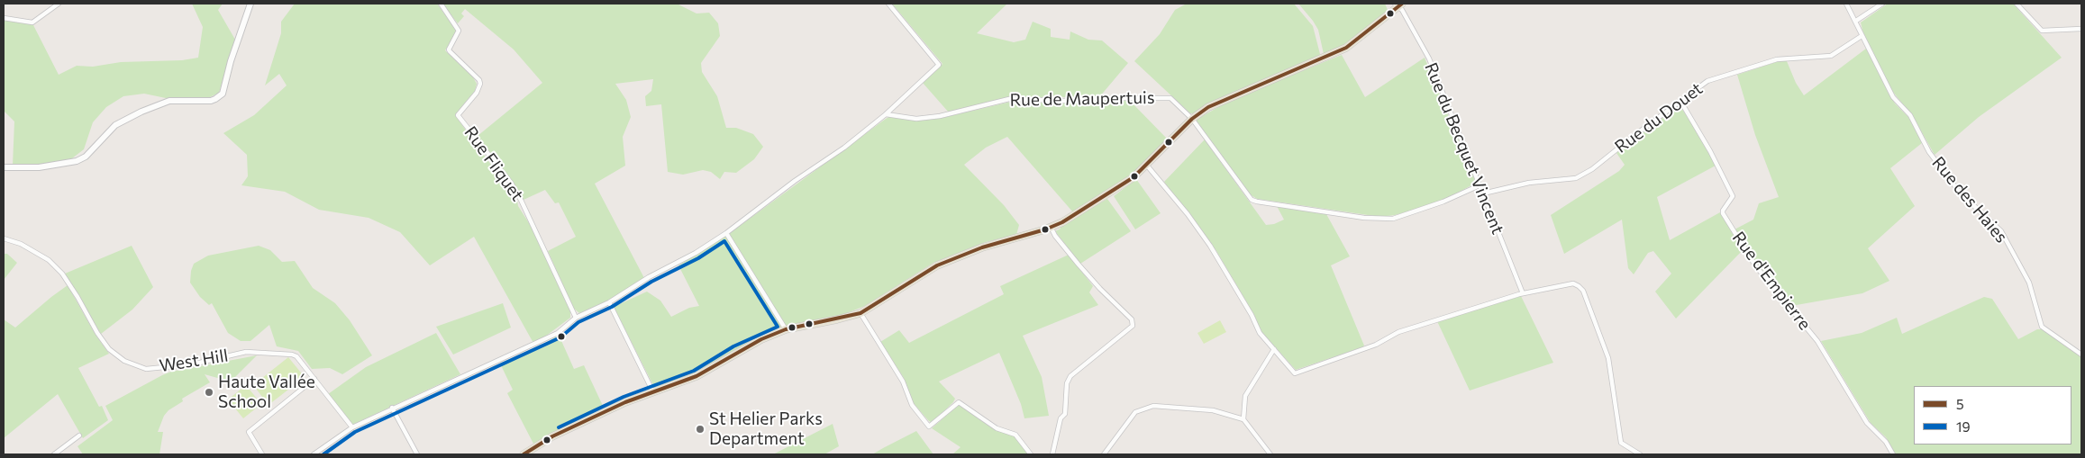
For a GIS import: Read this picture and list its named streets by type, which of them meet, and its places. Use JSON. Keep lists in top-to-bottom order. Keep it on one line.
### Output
{"streets":{"street":["Rue de Maupertuis","Rue du Douet","Rue du Becquet Vincent","Rue Fliquet","Rue des Haies","Rue d'Empierre","West Hill"]},"crossings":[["Rue de Maupertuis","Rue du Becquet Vincent"],["Rue du Douet","Rue du Becquet Vincent"],["Rue du Douet","Rue des Haies"],["Rue du Douet","Rue d'Empierre"]],"places":["Haute Vallée School","St Helier Parks Department"],"lines":["transit line 5","transit line 19"],"legend":["5","19"]}
